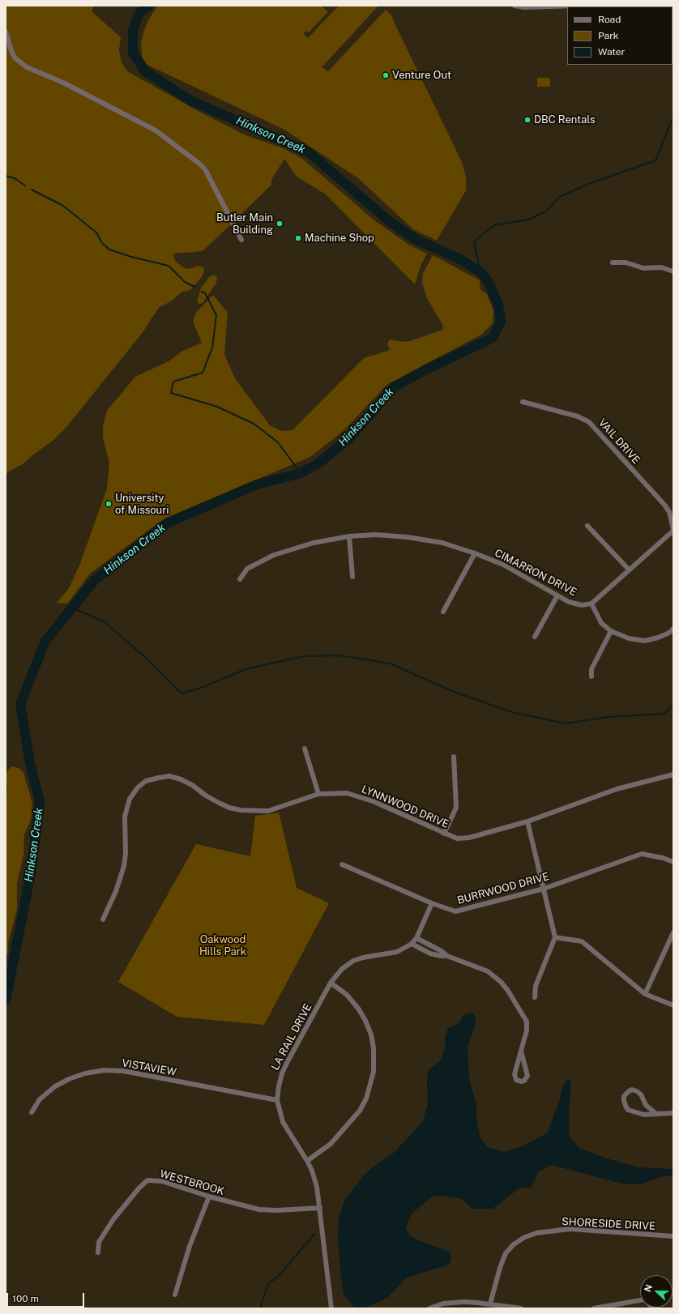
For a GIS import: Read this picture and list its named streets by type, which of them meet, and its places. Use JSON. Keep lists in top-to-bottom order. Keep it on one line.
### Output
{"streets":{"street":["VAIL DRIVE","CIMARRON DRIVE","LYNNWOOD DRIVE","BURRWOOD DRIVE","LA RAIL DRIVE","VISTAVIEW","WESTBROOK","SHORESIDE DRIVE"]},"crossings":[["BURRWOOD DRIVE","LA RAIL DRIVE"],["LA RAIL DRIVE","VISTAVIEW"],["LA RAIL DRIVE","WESTBROOK"]],"water":["Hinkson Creek"],"parks":["Oakwood Hills Park"],"places":["Venture Out","DBC Rentals","Butler Main Building","Machine Shop","University of Missouri"],"legend":["Road","Park","Water"],"scale_bar":"100 m","north":"left"}
